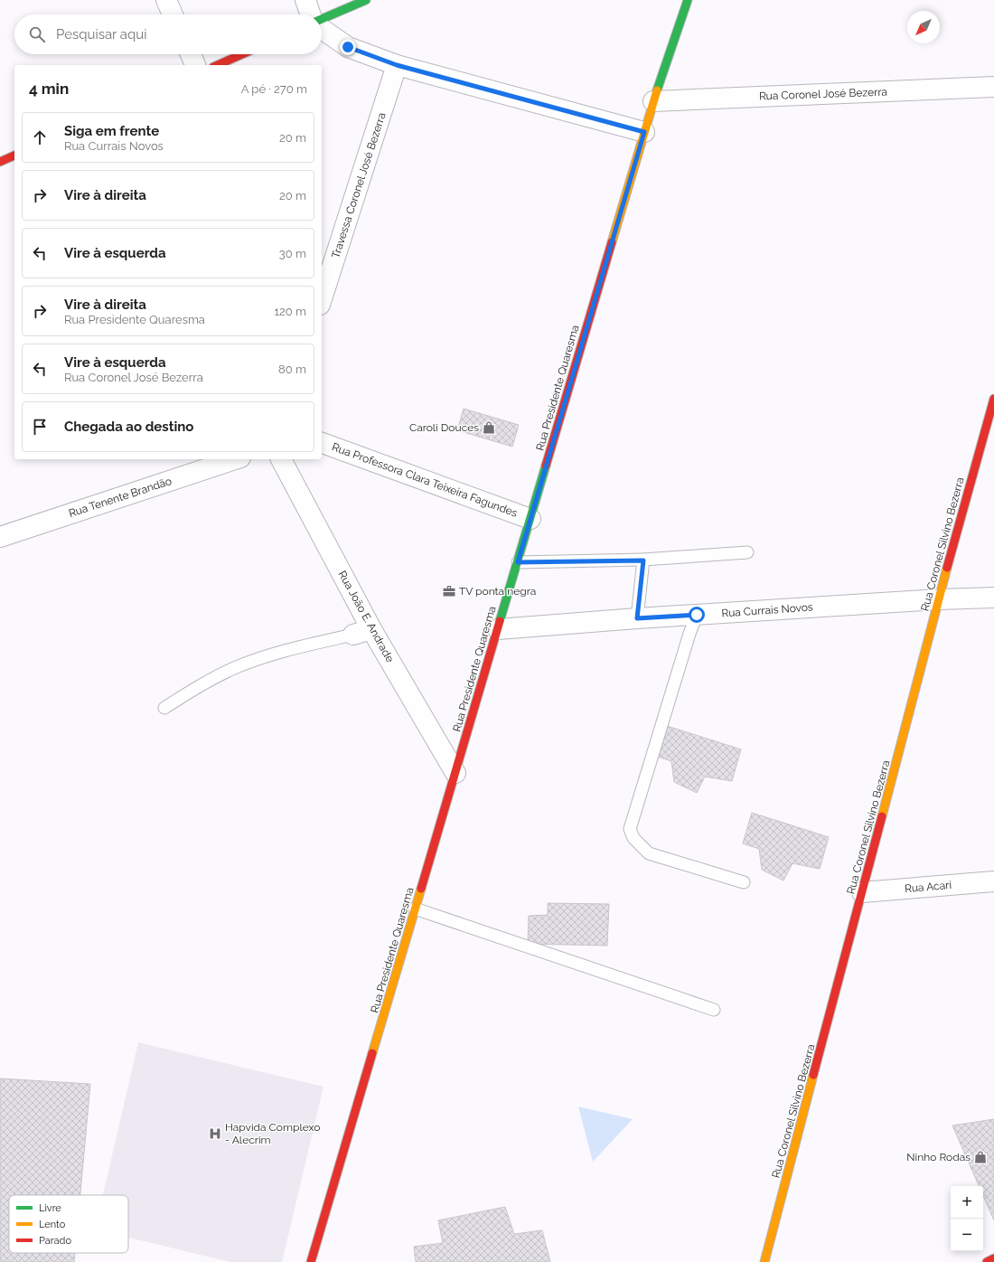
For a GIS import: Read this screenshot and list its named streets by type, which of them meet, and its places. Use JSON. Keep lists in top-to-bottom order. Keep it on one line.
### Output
{"streets":{"street":["Rua Coronel José Bezerra","Travessa Coronel José Bezerra","Rua Presidente Quaresma","Rua Professora Clara Teixeira Fagundes","Rua Tenente Brandão","Rua Coronel Silvino Bezerra","Rua Currais Novos","Rua João E. Andrade","Rua Acari"]},"crossings":[["Rua Coronel José Bezerra","Rua Presidente Quaresma"],["Rua Presidente Quaresma","Rua Professora Clara Teixeira Fagundes"],["Rua Presidente Quaresma","Rua Currais Novos"],["Rua Presidente Quaresma","Rua João E. Andrade"],["Rua Coronel Silvino Bezerra","Rua Currais Novos"],["Rua Coronel Silvino Bezerra","Rua Acari"]],"places":{"shop":["Caroli Douces","Ninho Rodas"],"office":["TV ponta negra"],"hospital":["Hapvida Complexo - Alecrim"]},"legend":["Livre","Lento","Parado"],"north":"bottom left","page":{"search":"Pesquisar aqui","heading":["4 min","A pé · 270 m"],"list":[["Siga em frente","Rua Currais Novos","20 m"],["Vire à direita","20 m"],["Vire à esquerda","30 m"],["Vire à direita","Rua Presidente Quaresma","120 m"],["Vire à esquerda","Rua Coronel José Bezerra","80 m"],"Chegada ao destino"],"map_buttons":["+","−"]}}
